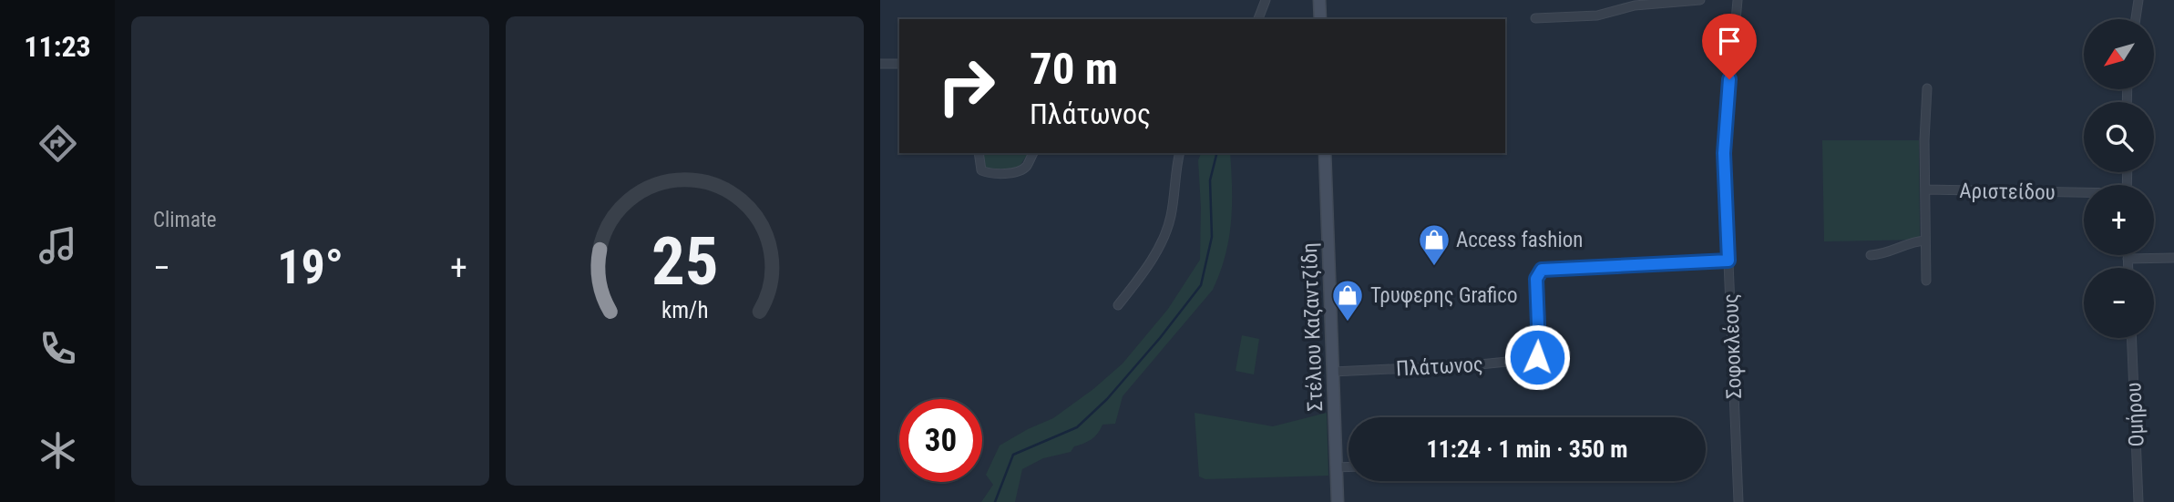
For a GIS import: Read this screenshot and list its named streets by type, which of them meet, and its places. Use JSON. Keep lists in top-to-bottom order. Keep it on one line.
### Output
{"streets":{"main road":["Στέλιου Καζαντζίδη"],"street":["Αριστείδου","Σοφοκλέους","Πλάτωνος","Ομήρου"]},"crossings":[["Στέλιου Καζαντζίδη","Πλάτωνος"],["Σοφοκλέους","Πλάτωνος"]],"places":{"shop":["Access fashion","Τρυφερης Grafico"]},"north":"bottom left","page":{"tabs":"11:23","tile":"Climate","map_buttons":["+","−"],"turn":["70 m","Πλάτωνος"],"heat":["−","19°","+"],"limit":"30","trip":"11:24 · 1 min · 350 m","gauge":["25","km/h"]}}
